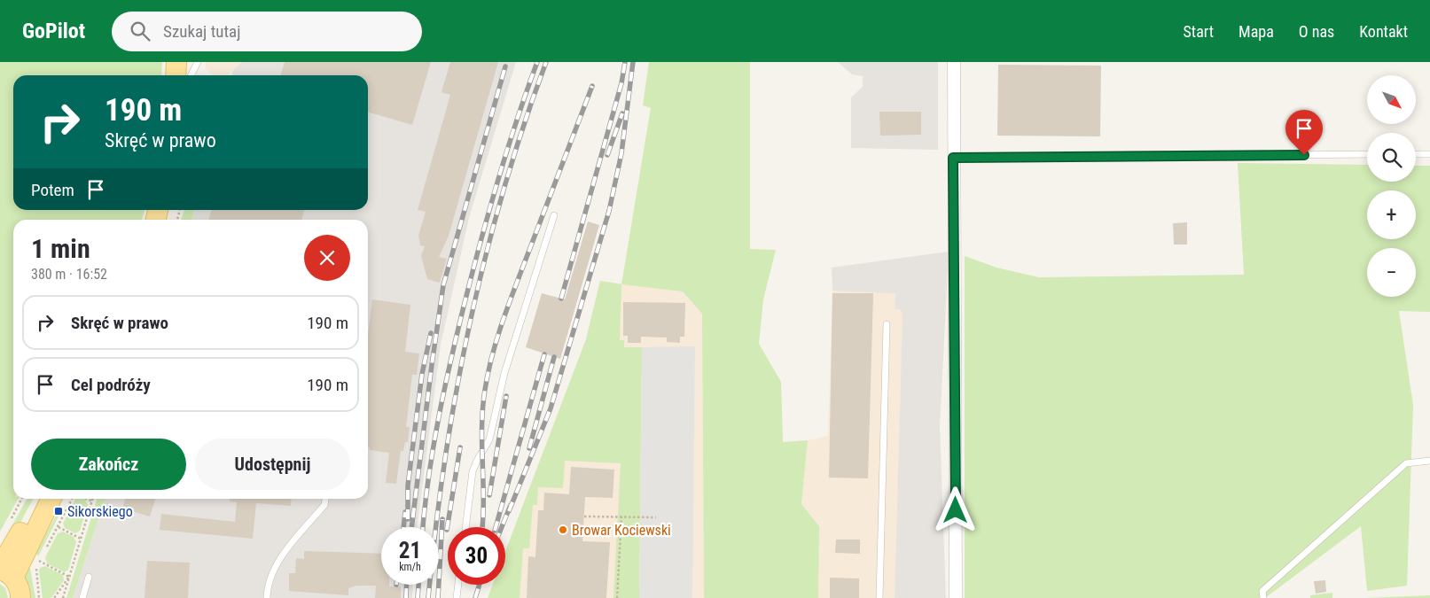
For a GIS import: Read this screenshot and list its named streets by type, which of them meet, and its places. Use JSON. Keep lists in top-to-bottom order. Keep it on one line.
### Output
{"places":{"transit":["Sikorskiego"],"other":["Browar Kociewski"]},"north":"bottom right","page":{"header":"GoPilot","search":"Szukaj tutaj","nav":["Start","Mapa","O nas","Kontakt"],"map_buttons":["+","−"],"turn":["190 m","Skręć w prawo"],"then":"Potem","heading":["1 min","380 m · 16:52"],"list":[{"name":"Skręć w prawo","value":"190 m"},{"name":"Cel podróży","value":"190 m"}],"buttons":["Zakończ","Udostępnij"],"speed":"21 km/h","limit":"30"}}
